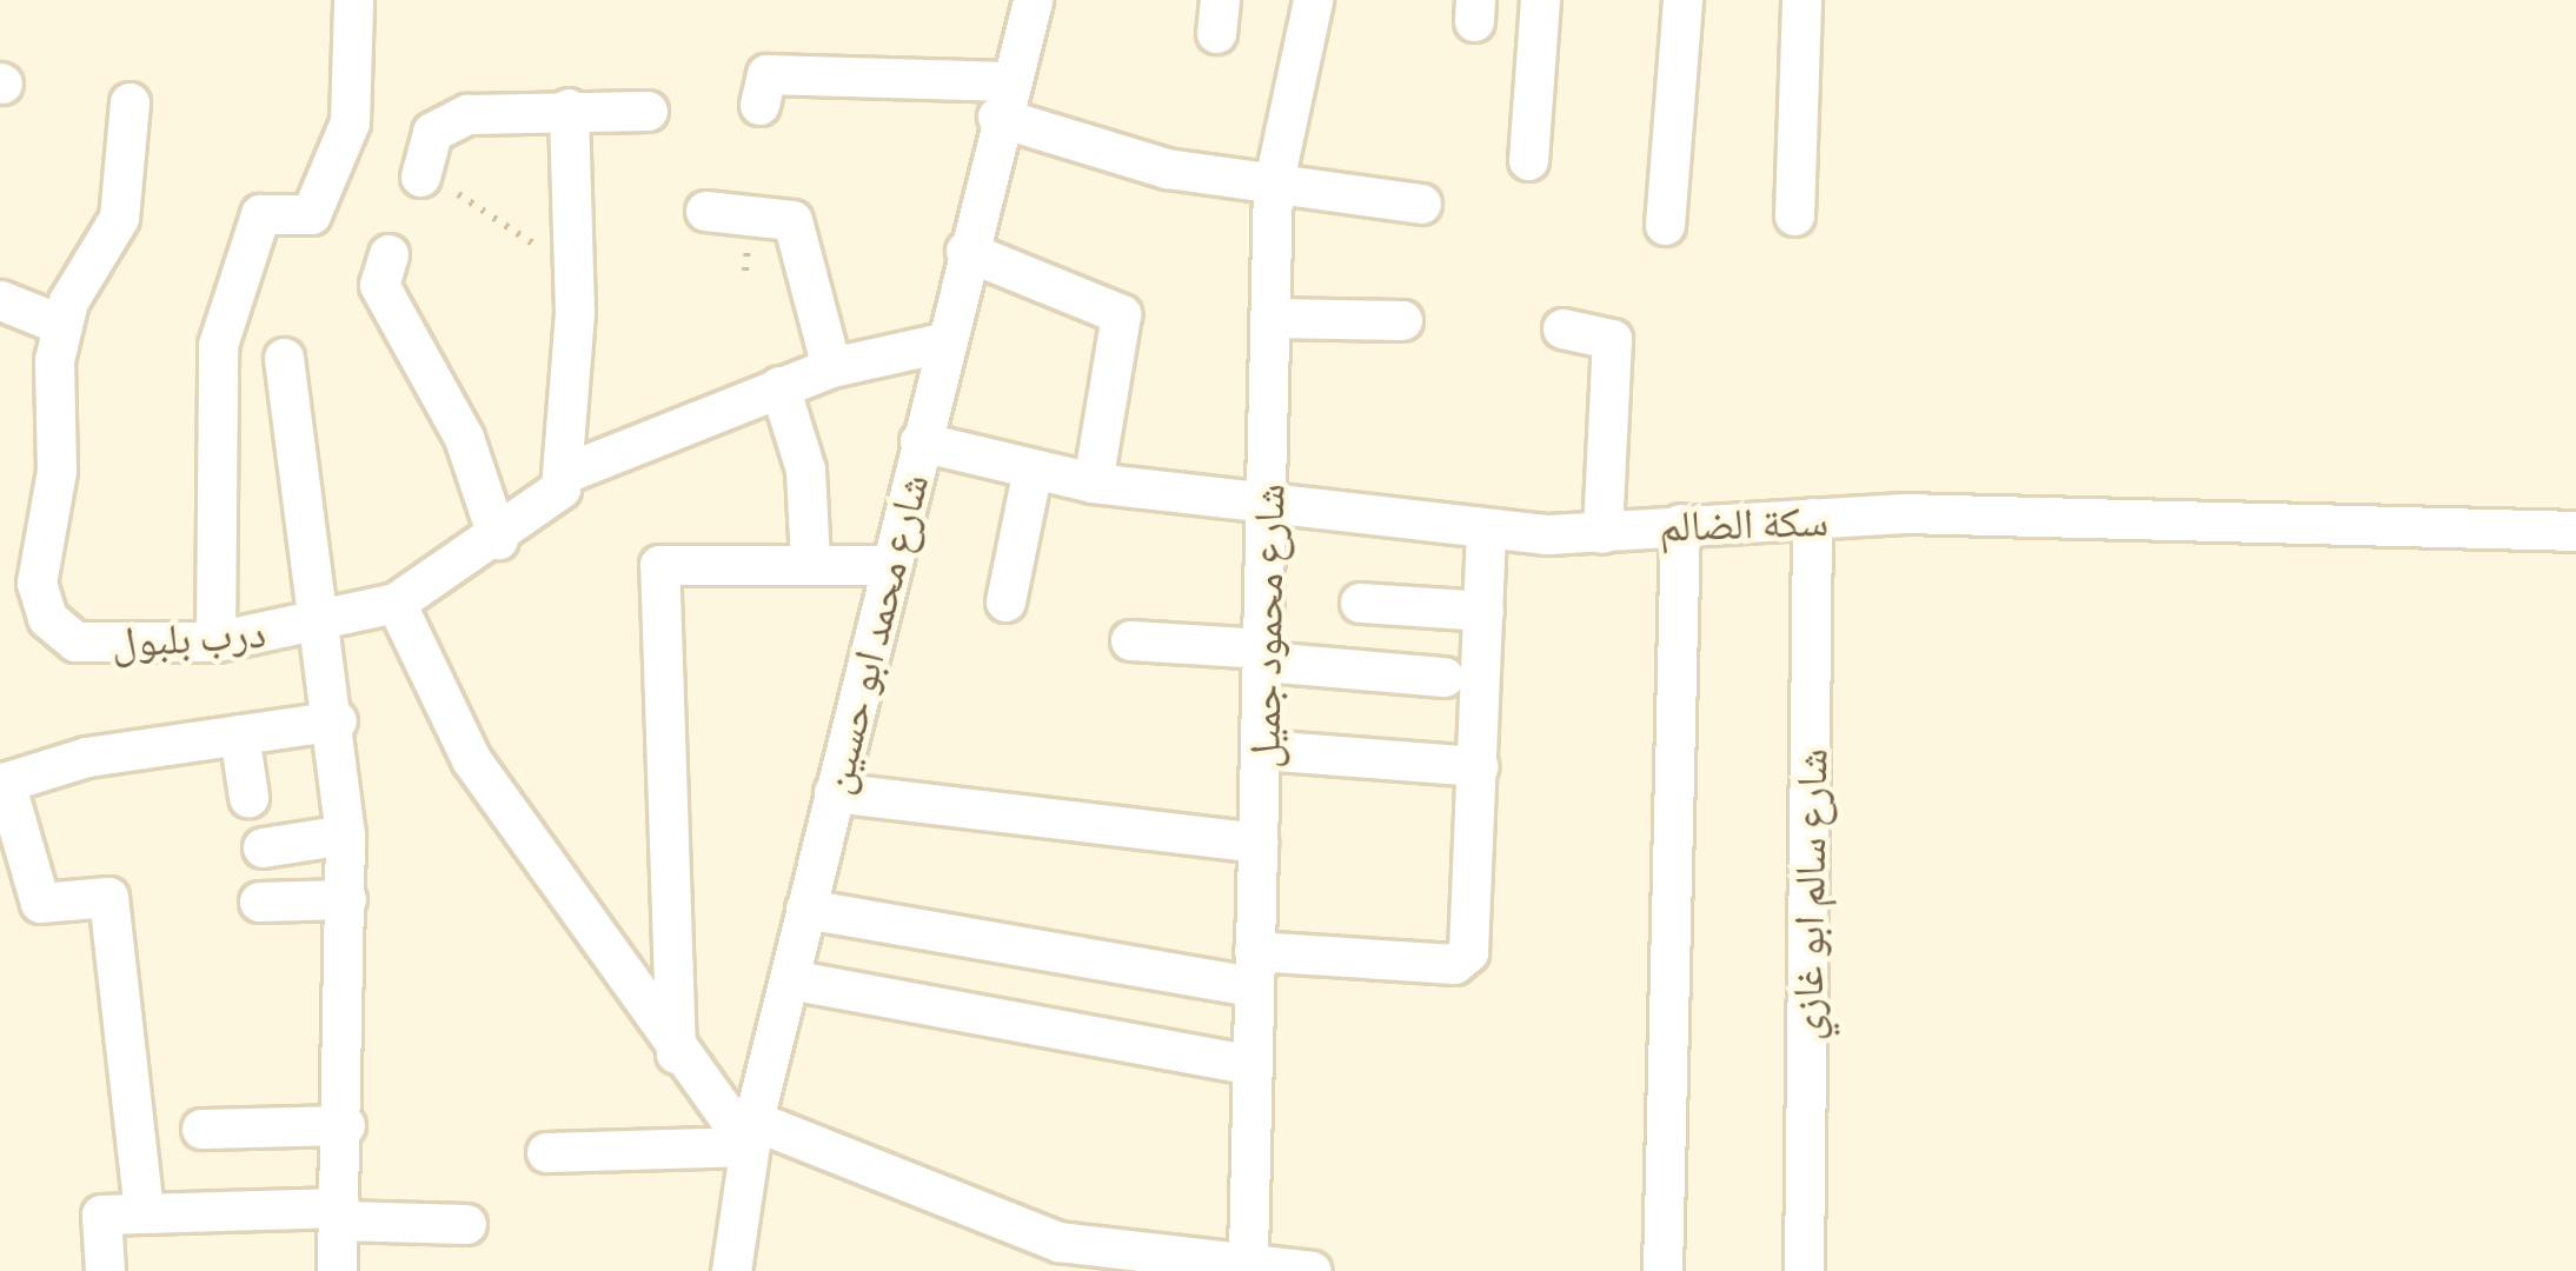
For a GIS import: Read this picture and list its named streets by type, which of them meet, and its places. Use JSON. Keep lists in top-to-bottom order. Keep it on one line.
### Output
{"streets":{"street":["سكة الضالم","شارع محمود جميل","شارع محمد ابو حسين","درب بلبول","شارع سالم ابو غازي"]},"crossings":[["سكة الضالم","شارع محمود جميل"],["سكة الضالم","شارع محمد ابو حسين"],["سكة الضالم","شارع سالم ابو غازي"]]}
